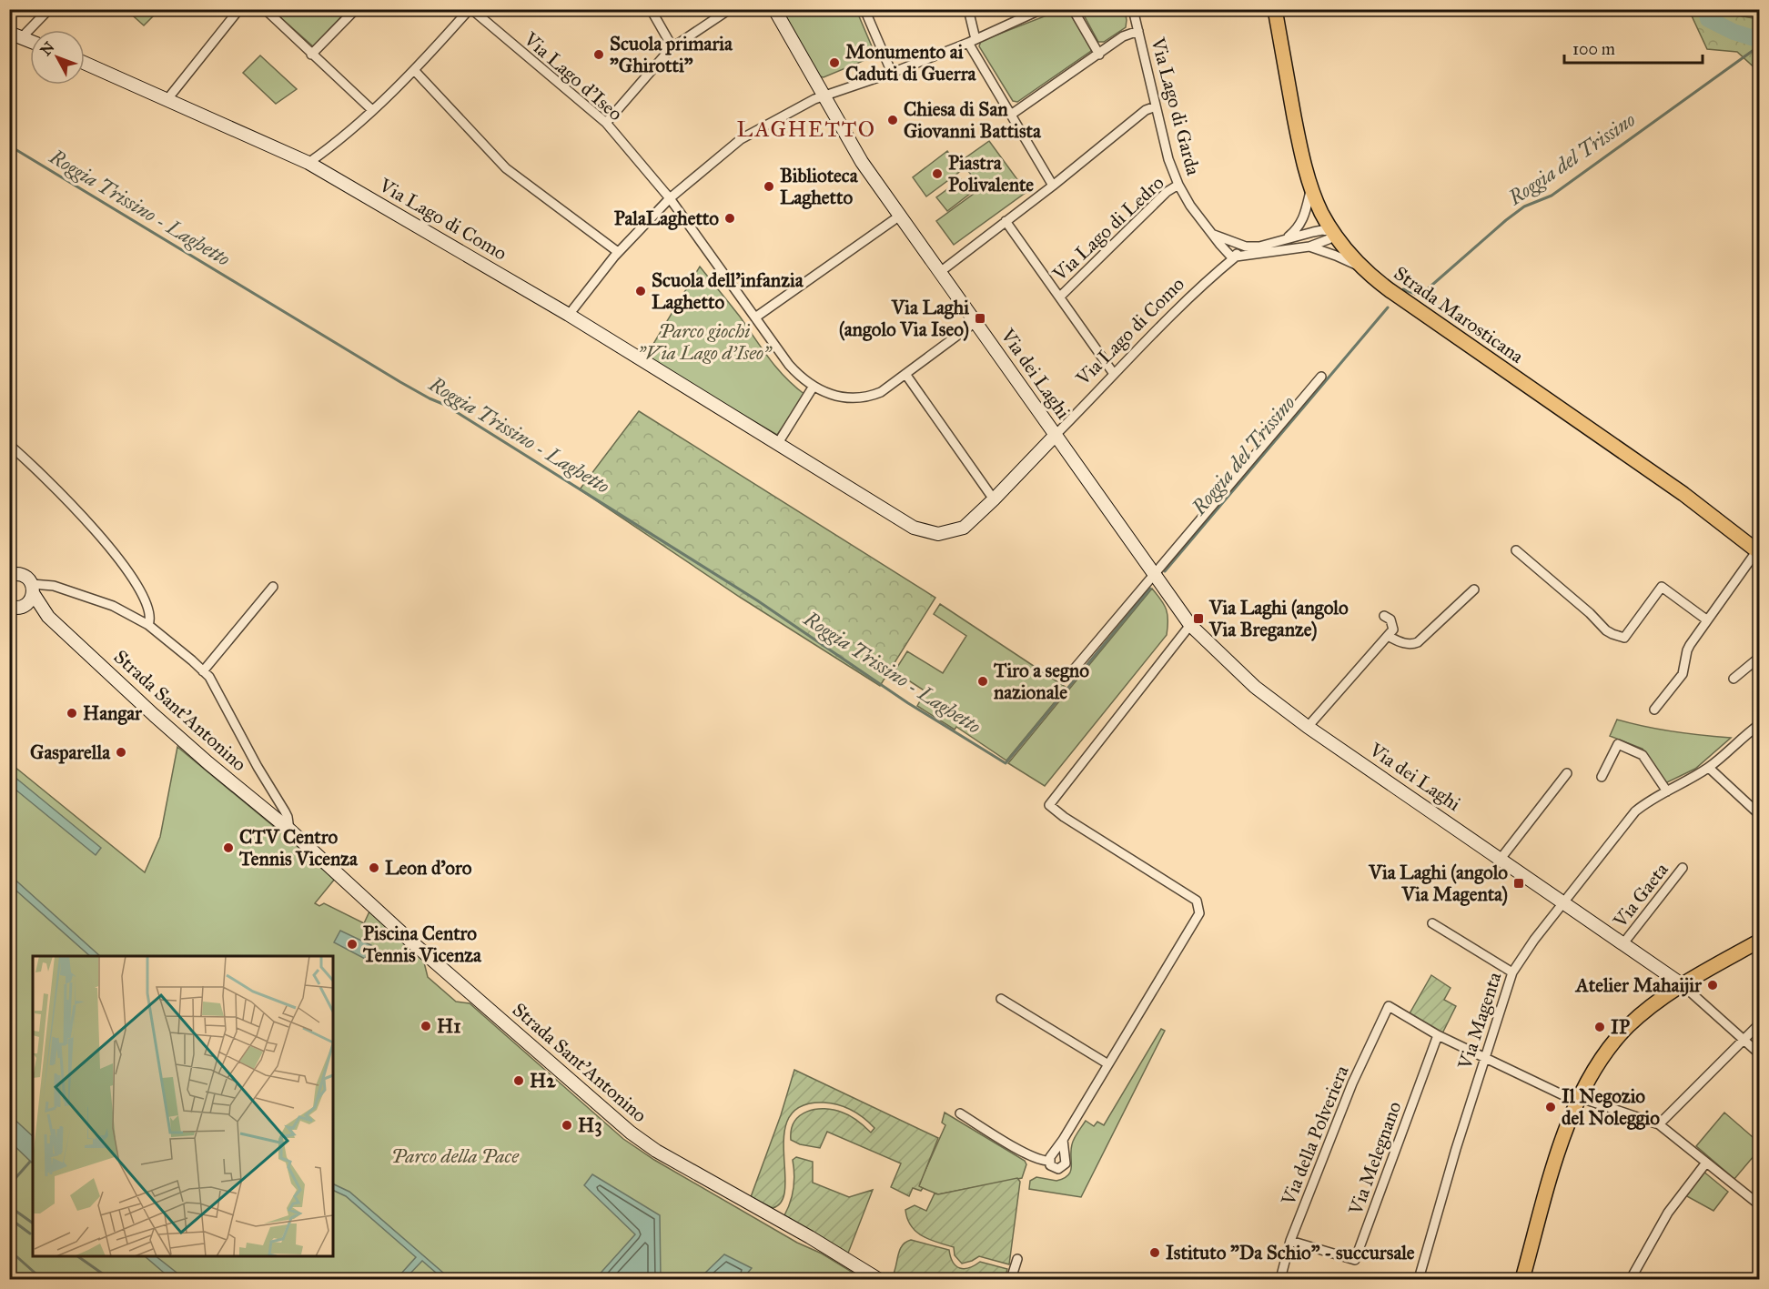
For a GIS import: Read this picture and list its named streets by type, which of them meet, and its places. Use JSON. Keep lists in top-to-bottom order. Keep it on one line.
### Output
{"streets":{"main road":["Strada Marosticana"],"street":["Via Lago d'Iseo","Via Lago di Garda","Via Lago di Como","Via Lago di Ledro","Via dei Laghi","Strada Sant'Antonino","Via Gaeta","Via Magenta","Via della Polveriera","Via Melegnano"]},"crossings":[["Via Lago d'Iseo","Via dei Laghi"],["Via Lago di Garda","Via Lago di Como"],["Via Lago di Garda","Via Lago di Ledro"],["Via Lago di Garda","Strada Marosticana"],["Via Lago di Como","Via dei Laghi"],["Via dei Laghi","Via Gaeta"],["Via dei Laghi","Via Magenta"],["Via della Polveriera","Via Melegnano"]],"districts":["LAGHETTO"],"water":["Roggia del Trissino","Roggia Trissino - Laghetto"],"parks":["Parco giochi \"Via Lago d'Iseo\"","Parco della Pace"],"places":{"other":["Scuola primaria \"Ghirotti\"","Monumento ai Caduti di Guerra","Chiesa di San Giovanni Battista","Piastra Polivalente","Biblioteca Laghetto","PalaLaghetto","Scuola dell'infanzia Laghetto","Tiro a segno nazionale","Hangar","Gasparella","CTV Centro Tennis Vicenza","Leon d'oro","Piscina Centro Tennis Vicenza","Atelier Mahaijir","H1","IP","H2","Il Negozio del Noleggio","H3","Istituto \"Da Schio\" - succursale"],"transit":["Via Laghi (angolo Via Iseo)","Via Laghi (angolo Via Breganze)","Via Laghi (angolo Via Magenta)"]},"scale_bar":"100 m","north":"top left"}
